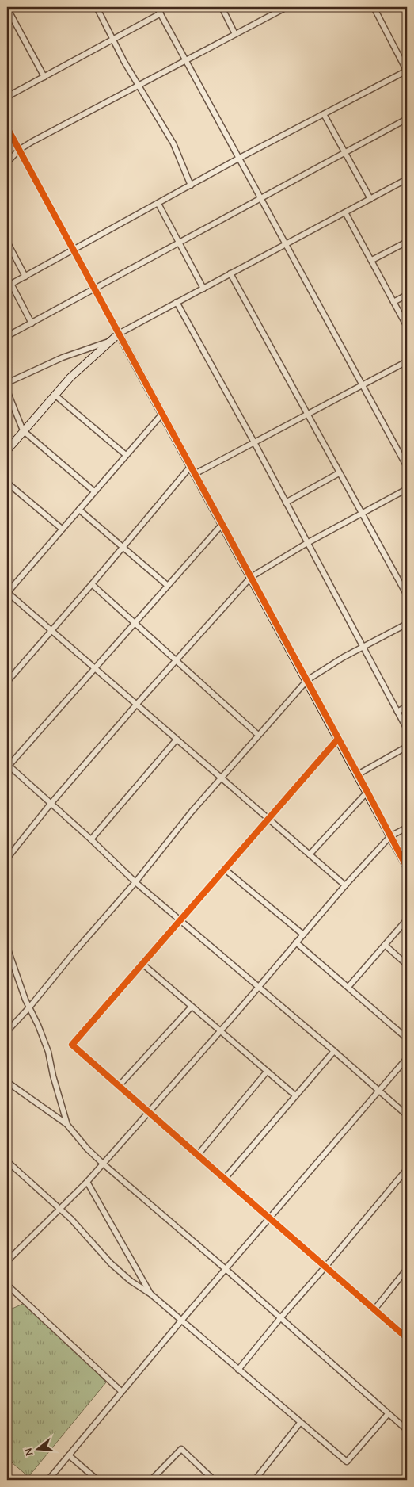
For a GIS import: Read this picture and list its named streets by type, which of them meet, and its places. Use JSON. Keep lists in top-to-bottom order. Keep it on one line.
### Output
{"north":"left"}
